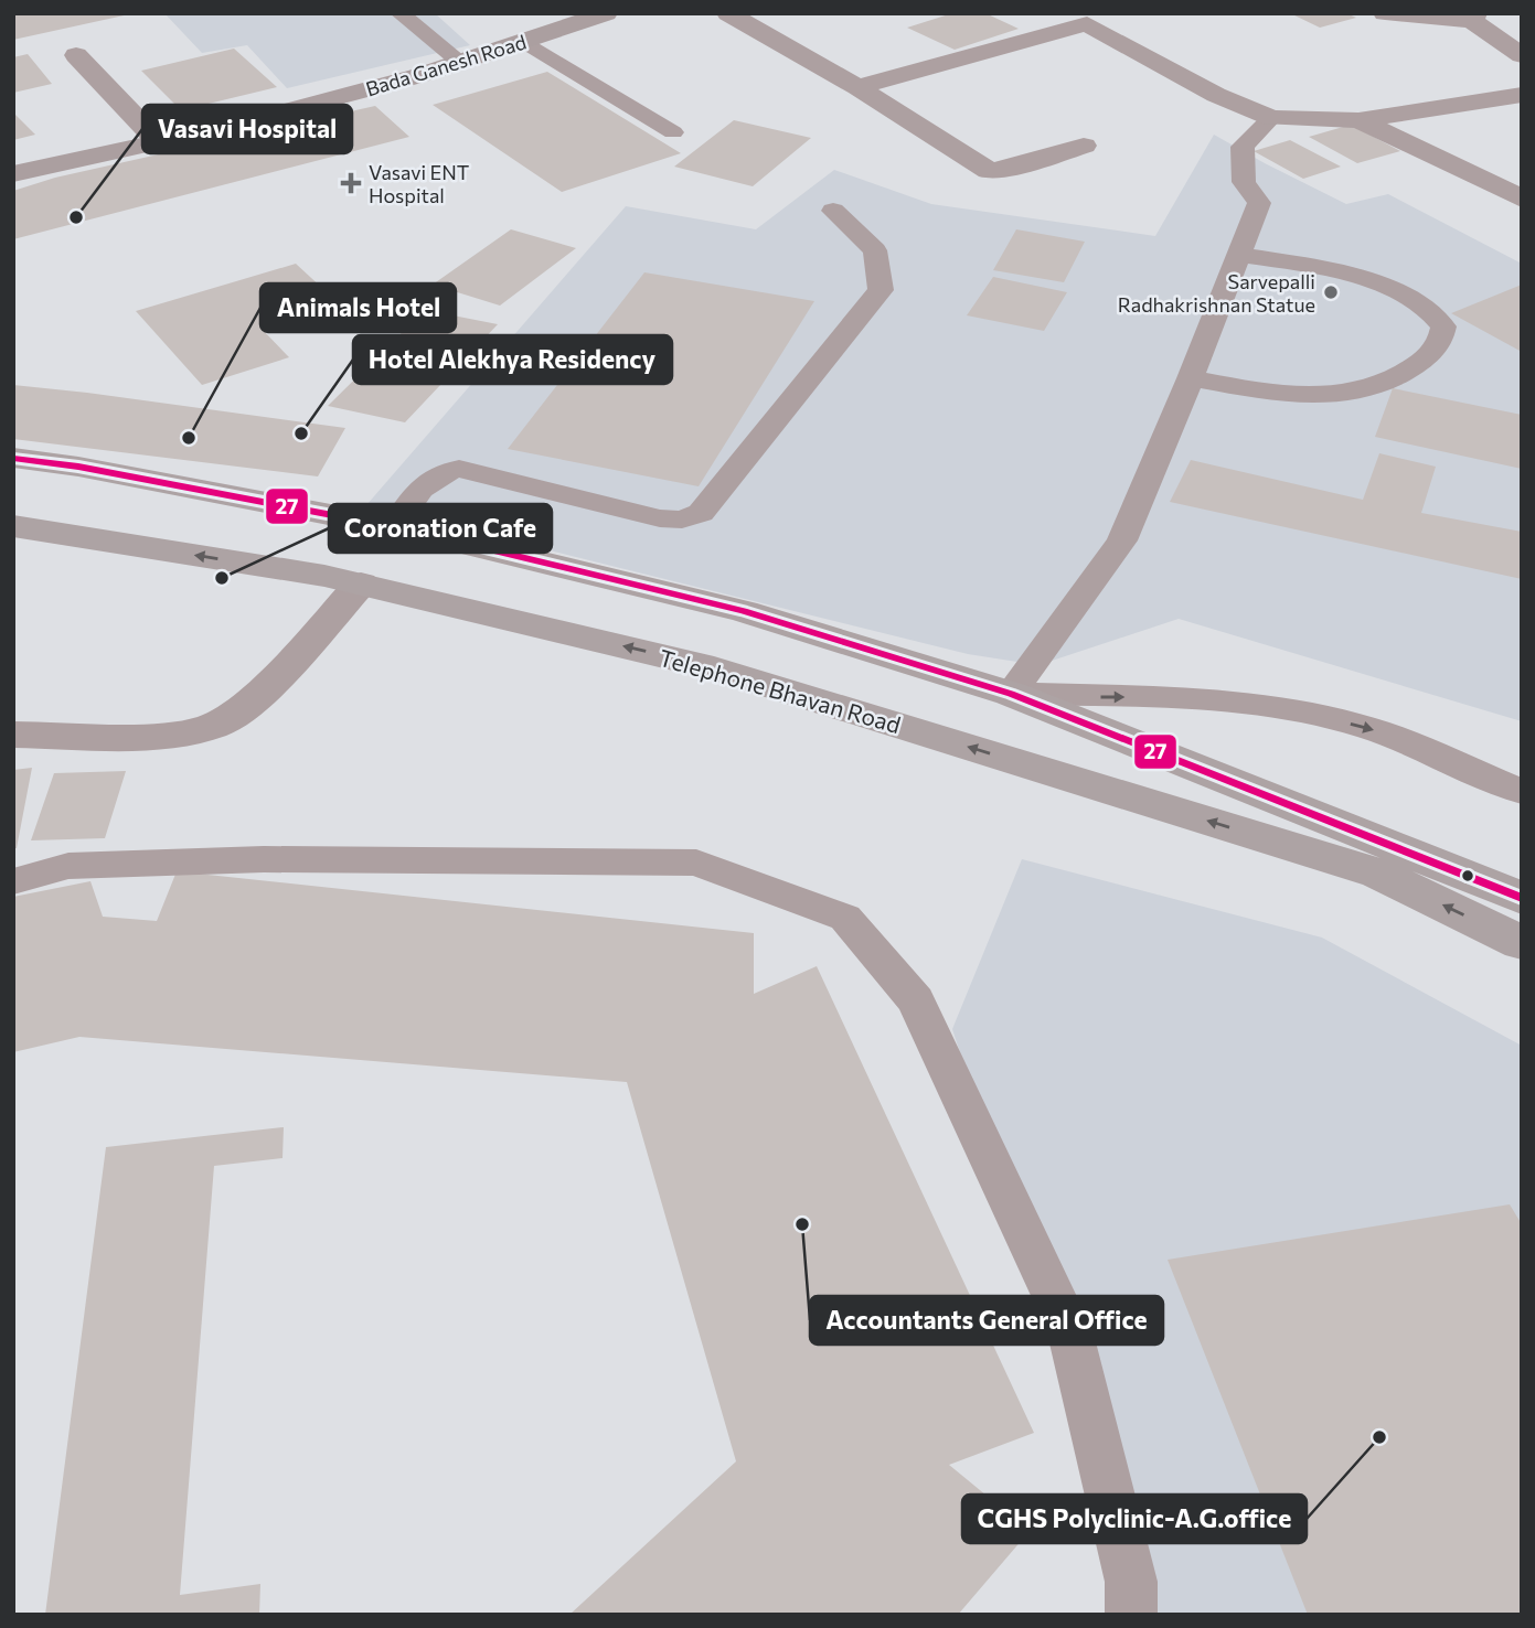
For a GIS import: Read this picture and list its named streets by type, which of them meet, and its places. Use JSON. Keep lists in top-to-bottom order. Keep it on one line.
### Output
{"streets":{"main road":["Telephone Bhavan Road"],"street":["Bada Ganesh Road"]},"places":{"health":["Vasavi ENT Hospital"],"other":["Vasavi Hospital","Sarvepalli Radhakrishnan Statue","Hotel Alekhya Residency","Animals Hotel","Coronation Cafe","Accountants General Office","CGHS Polyclinic-A.G.office"]},"lines":["transit line 27"]}
